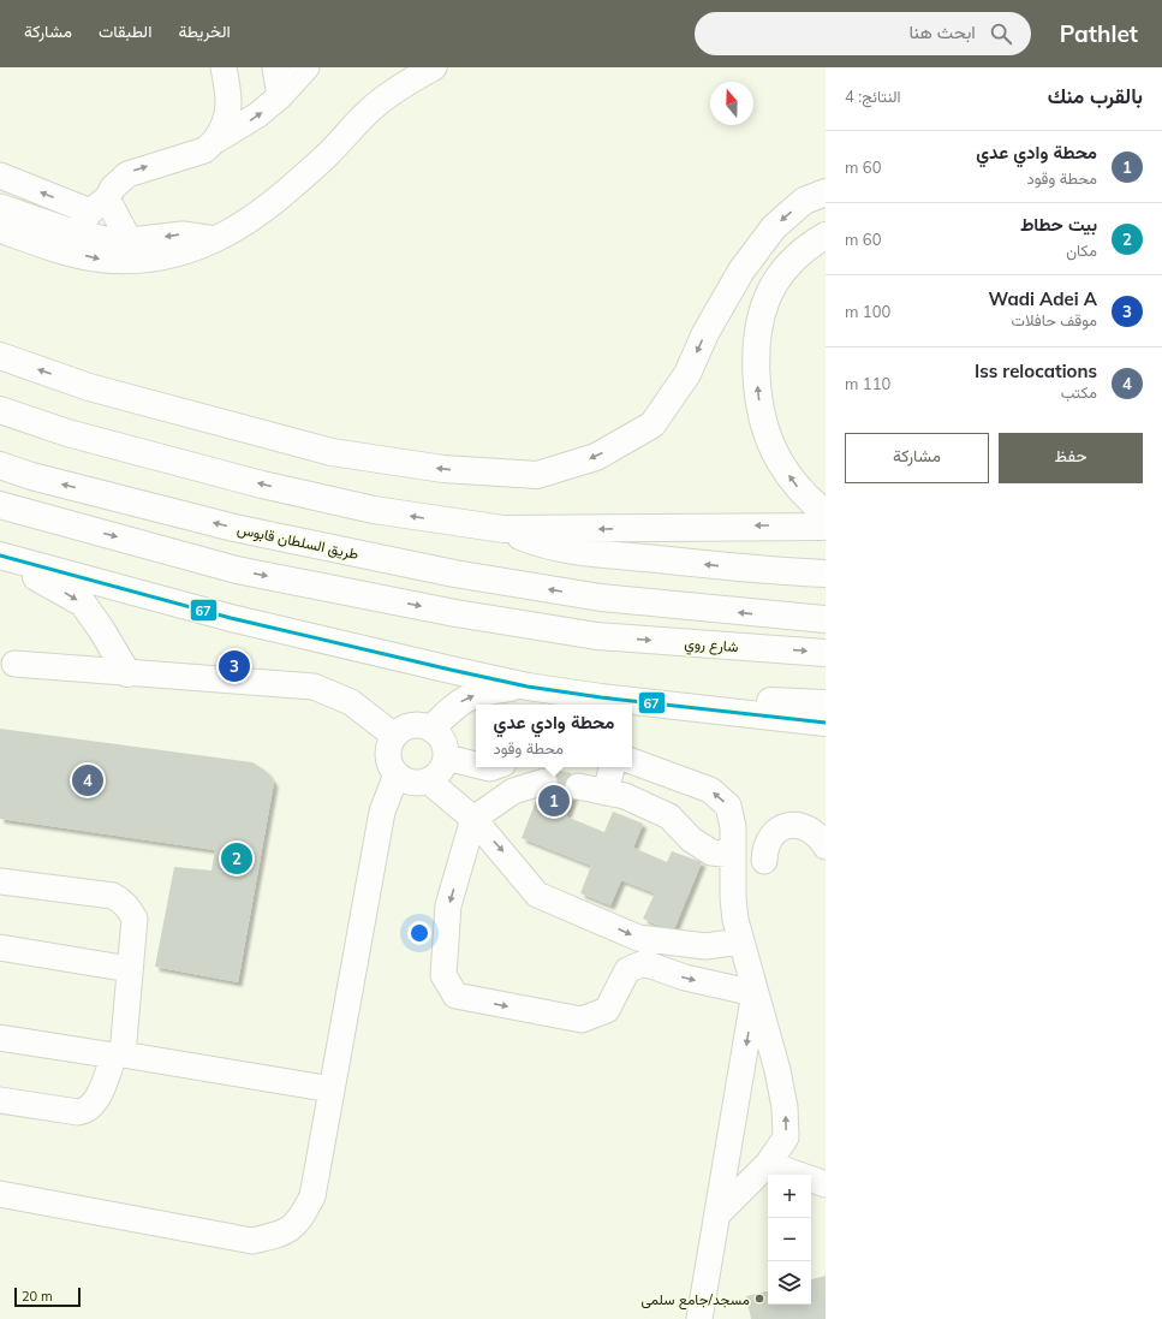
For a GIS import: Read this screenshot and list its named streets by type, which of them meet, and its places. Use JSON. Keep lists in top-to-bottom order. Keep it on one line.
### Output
{"streets":{"highway":["طريق السلطان قابوس","شارع روي"]},"places":["مسجد/جامع سلمى"],"lines":["transit line 67"],"scale_bar":"20 m","north":"top","page":{"header":"Pathlet","search":"ابحث هنا","nav":["الخريطة","الطبقات","مشاركة"],"heading":["بالقرب منك","النتائج: 4"],"list":[{"mark":"1","name":"محطة وادي عدي","note":"محطة وقود","value":"60 m"},{"mark":"2","name":"بيت حطاط","note":"مكان","value":"60 m"},{"mark":"3","name":"Wadi Adei A","note":"موقف حافلات","value":"100 m"},{"mark":"4","name":"Iss relocations","note":"مكتب","value":"110 m"}],"buttons":["حفظ","مشاركة"],"pins":["3","4","1","2"],"popup":["محطة وادي عدي","محطة وقود"],"map_buttons":["+","−"],"scale":"20 m"}}
